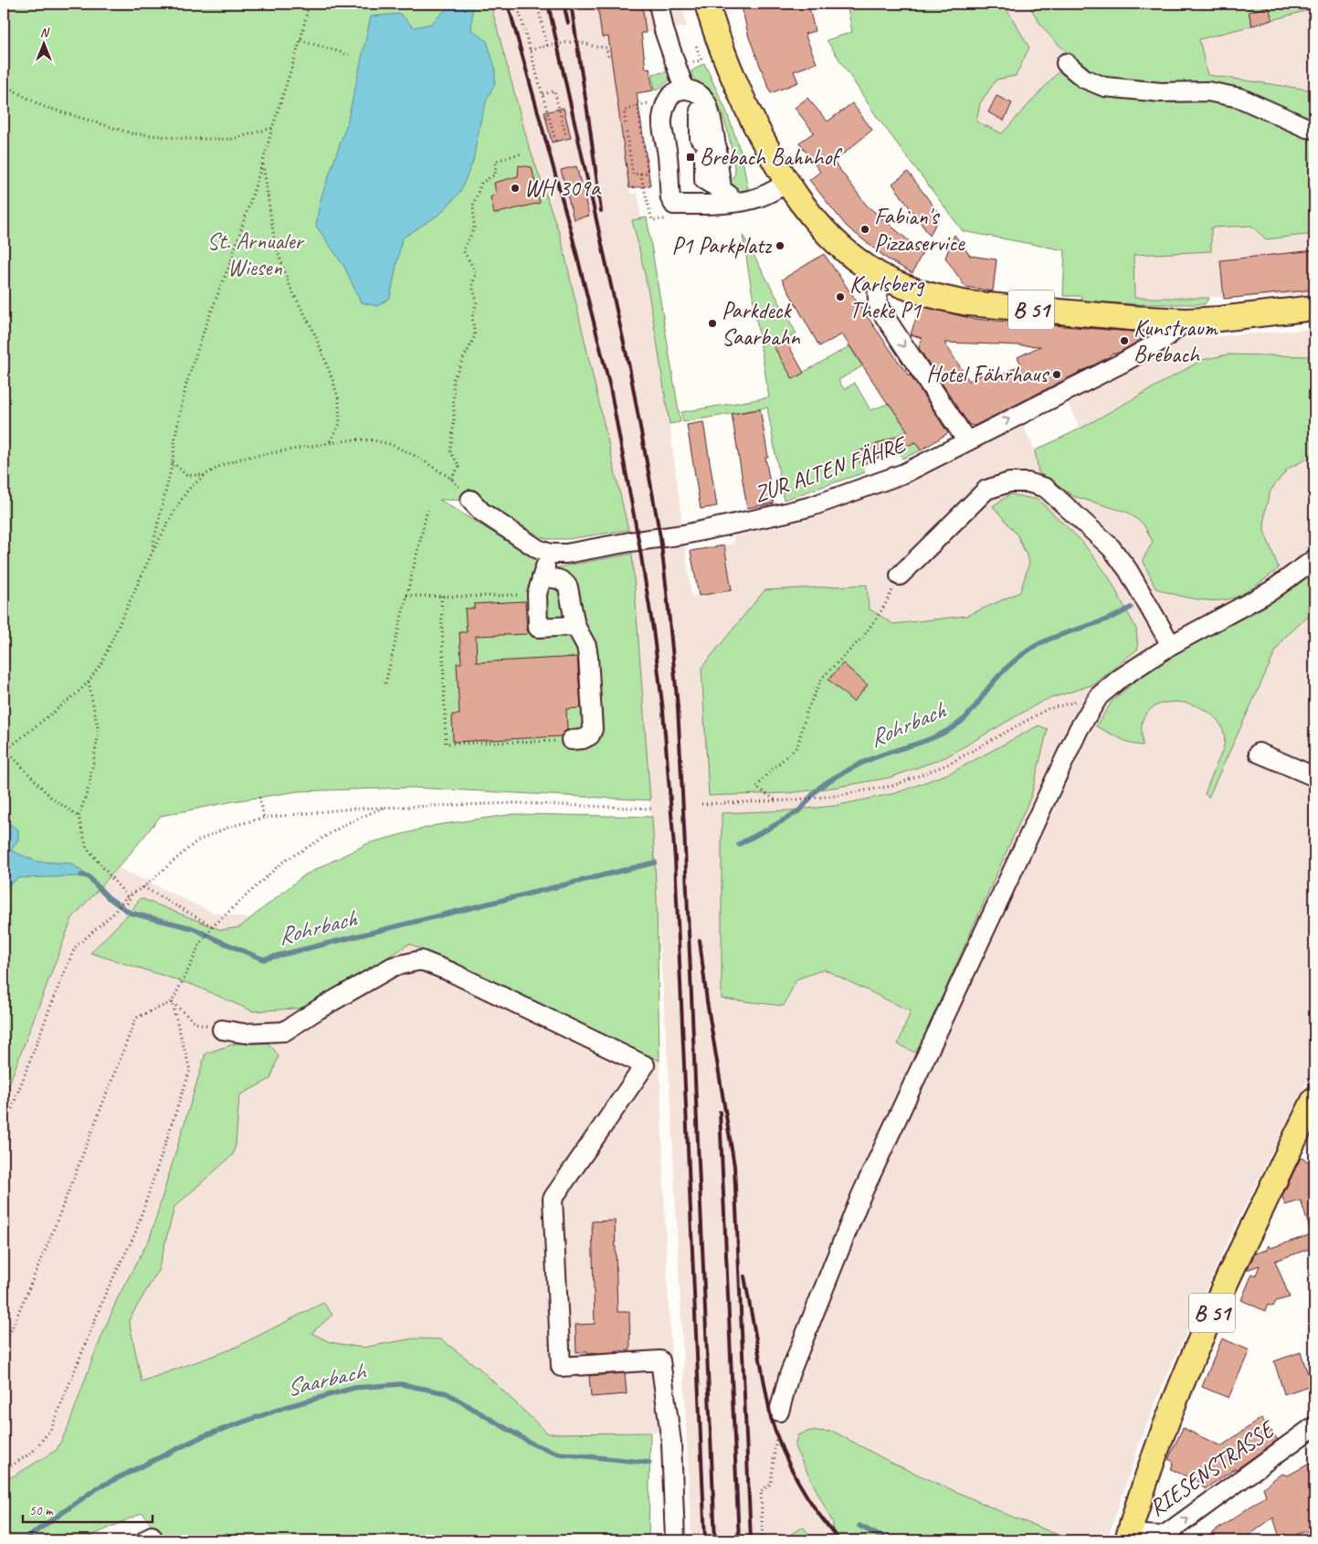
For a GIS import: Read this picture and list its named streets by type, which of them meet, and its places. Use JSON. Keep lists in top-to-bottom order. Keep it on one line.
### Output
{"streets":{"main road":["B 51"],"street":["ZUR ALTEN FÄHRE","RIESENSTRASSE"]},"crossings":[["B 51","ZUR ALTEN FÄHRE"],["B 51","RIESENSTRASSE"]],"one_way":["RIESENSTRASSE"],"water":["Rohrbach","Saarbach"],"parks":["St. Arnualer Wiesen"],"places":{"transit":["Brebach Bahnhof"],"other":["WH 309a","Fabian's Pizzaservice","P1 Parkplatz","Karlsberg Theke P1","Parkdeck Saarbahn","Kunstraum Brebach","Hotel Fährhaus"]},"scale_bar":"50 m","north":"top"}
